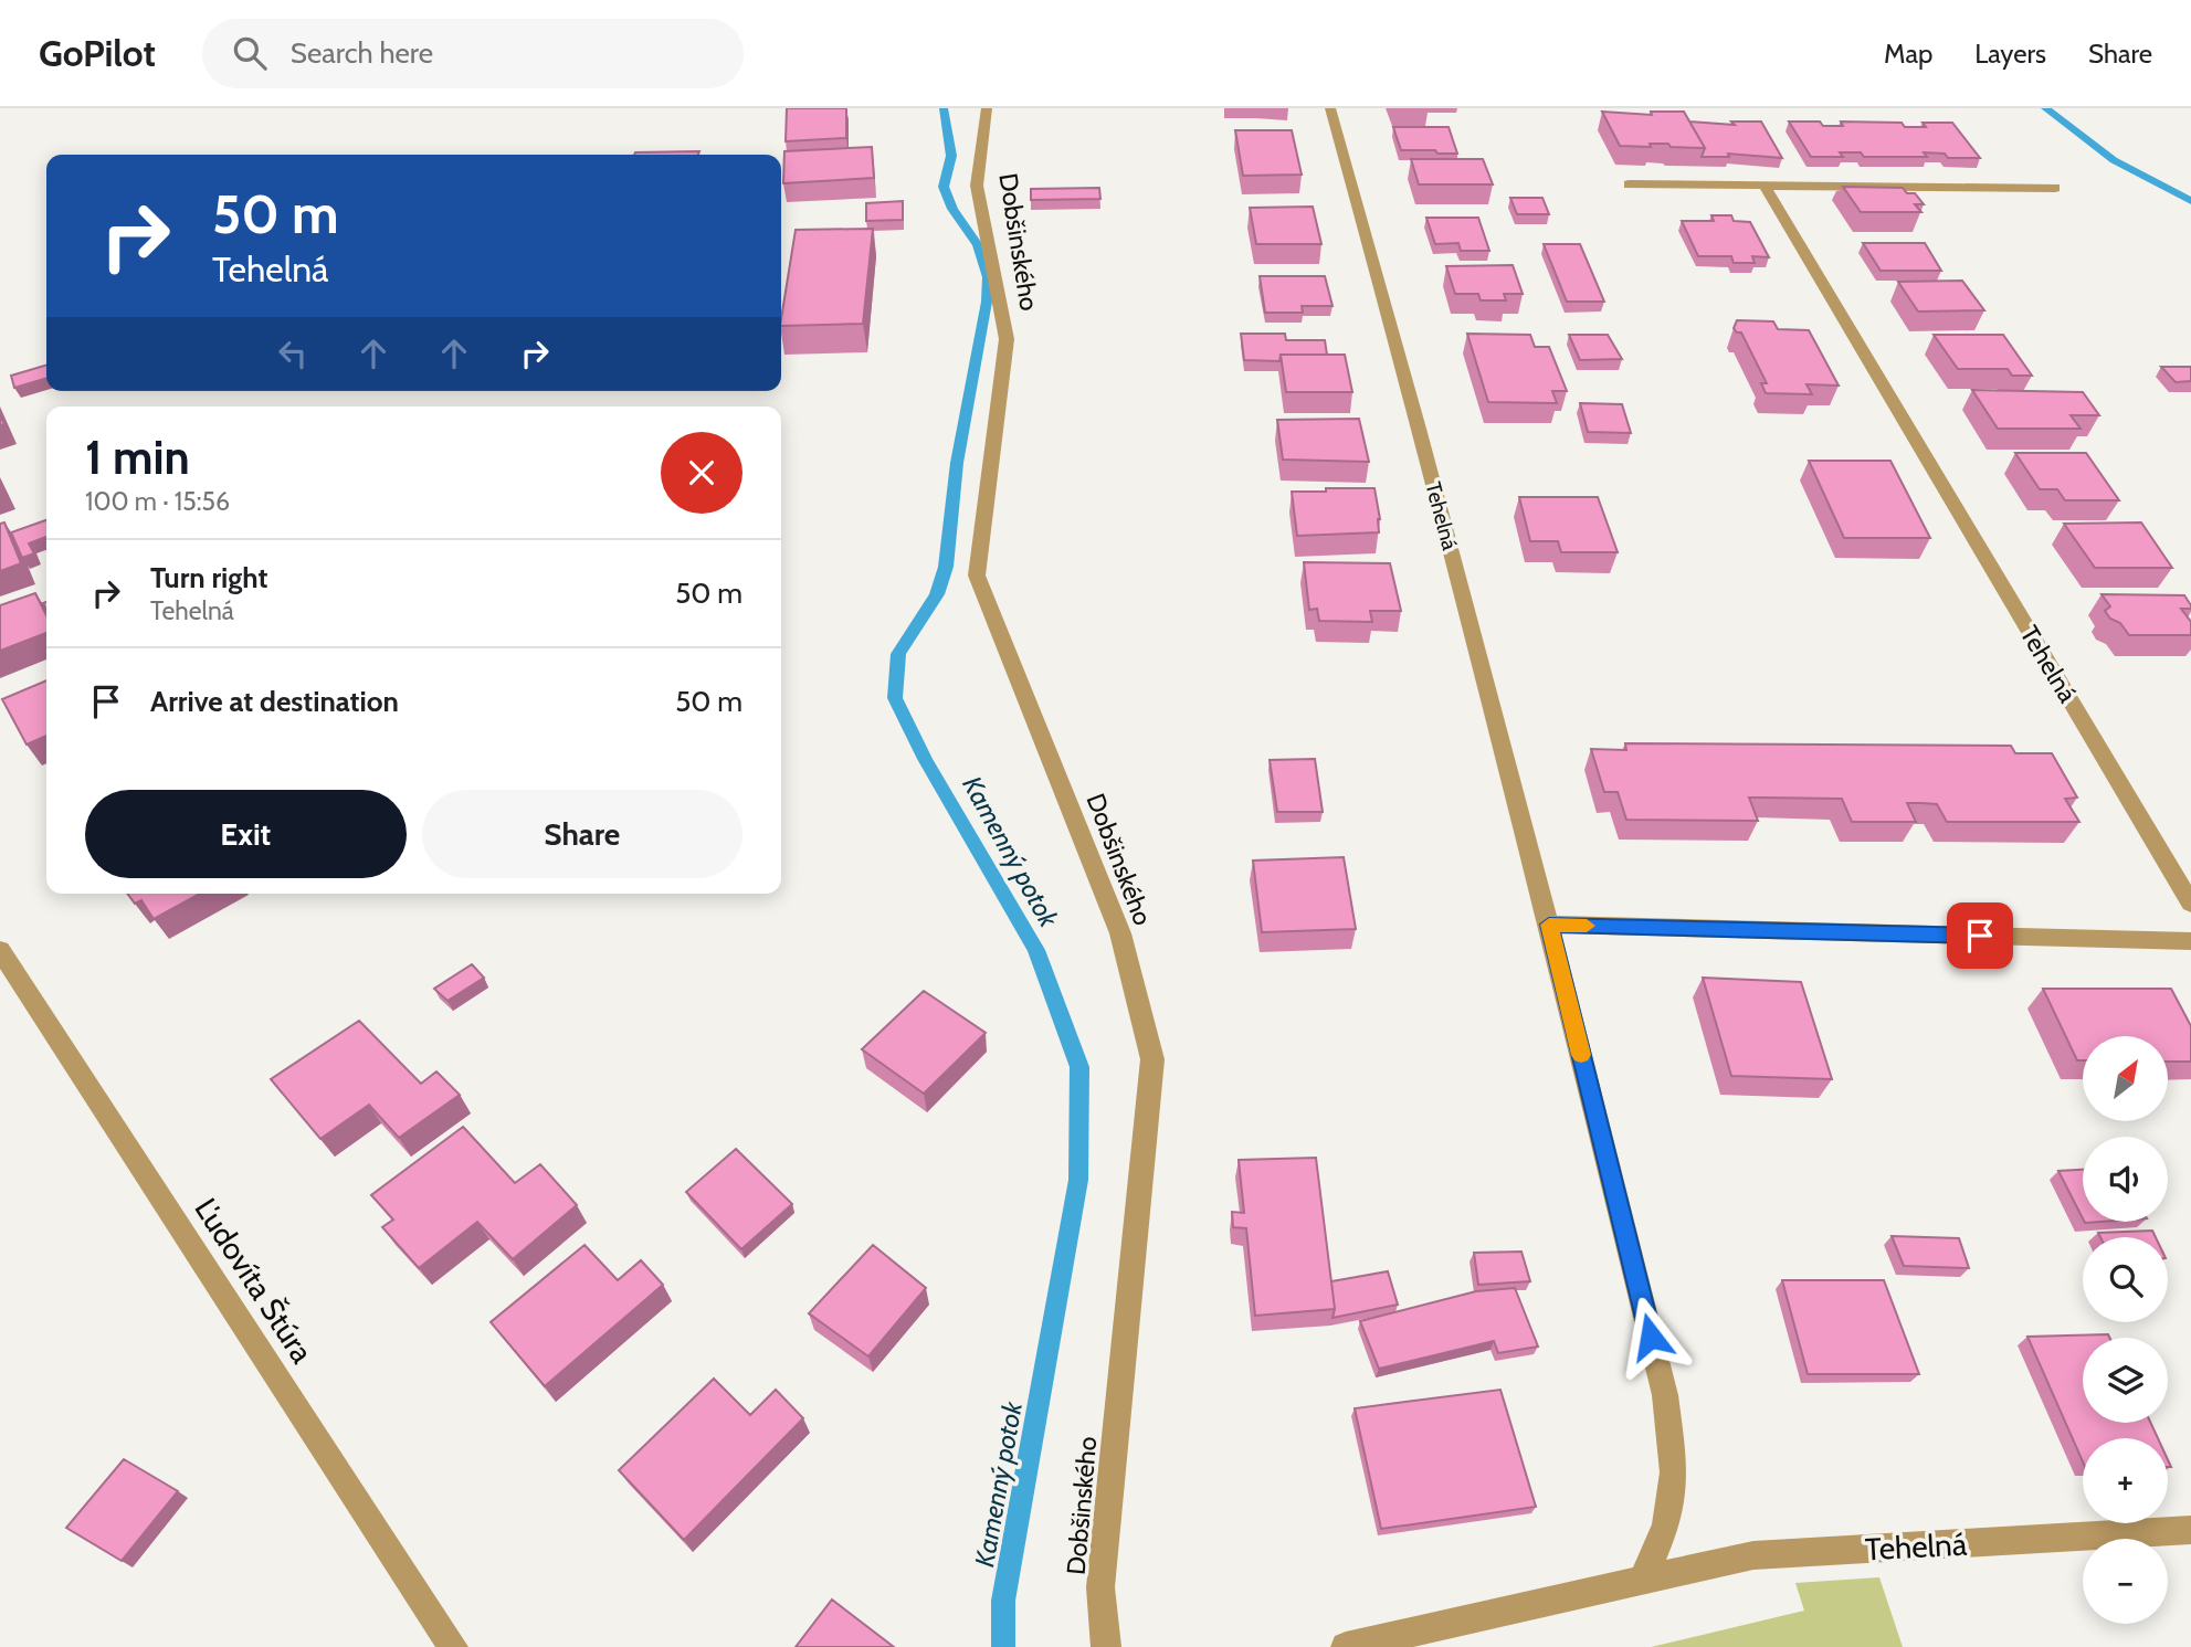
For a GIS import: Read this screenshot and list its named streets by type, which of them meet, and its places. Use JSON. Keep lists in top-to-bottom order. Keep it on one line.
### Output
{"streets":{"street":["Dobšinského","Tehelná","Ľudovíta Štúra"]},"water":["Kamenný potok"],"north":"top right","page":{"header":"GoPilot","search":"Search here","nav":["Map","Layers","Share"],"turn":["50 m","Tehelná"],"heading":["1 min","100 m · 15:56"],"list":[{"name":"Turn right","note":"Tehelná","value":"50 m"},{"name":"Arrive at destination","value":"50 m"}],"buttons":["Exit","Share"],"map_buttons":["+","−"]}}
